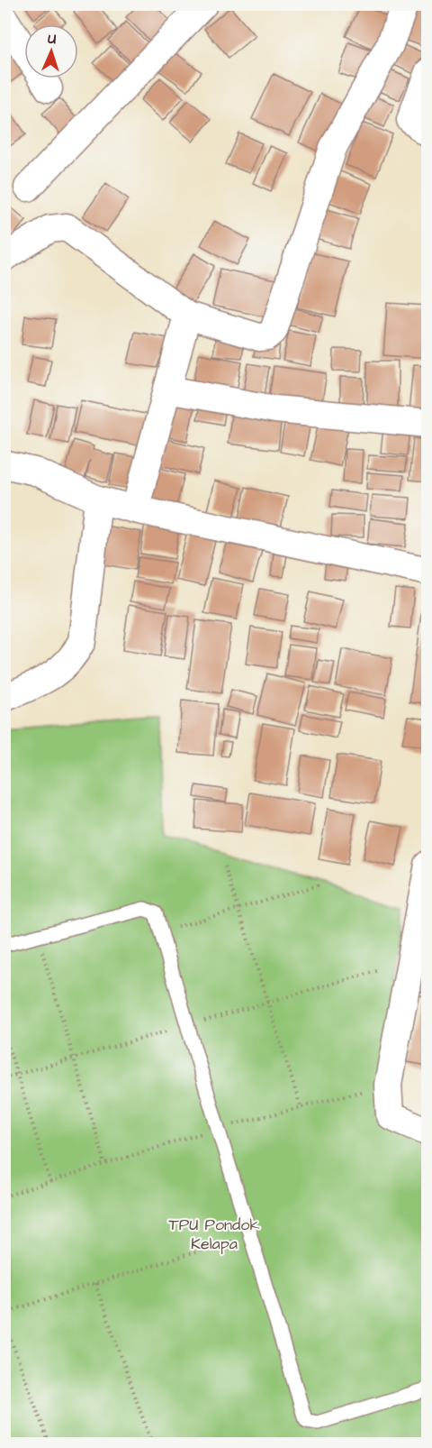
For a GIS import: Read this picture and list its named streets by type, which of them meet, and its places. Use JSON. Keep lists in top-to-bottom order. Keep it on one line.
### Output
{"parks":["TPU Pondok Kelapa"],"north":"top"}
